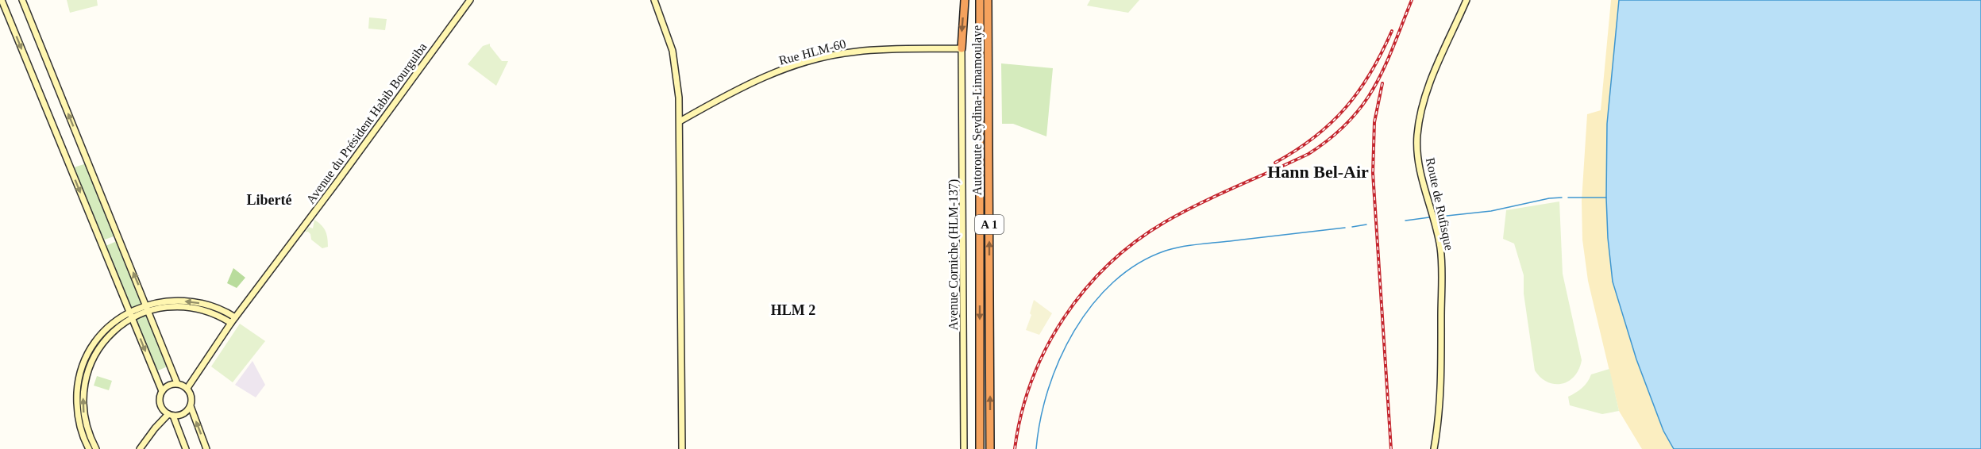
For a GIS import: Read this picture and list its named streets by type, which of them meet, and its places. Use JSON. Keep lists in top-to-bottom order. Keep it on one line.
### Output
{"streets":{"highway":["Autoroute Seydina-Limamoulaye","A 1"],"street":["Rue HLM-60","Avenue du Président Habib Bourguiba","Route de Rufisque","Avenue Corniche (HLM-137)"]},"crossings":[["Rue HLM-60","Avenue Corniche (HLM-137)"]],"districts":["Hann Bel-Air","Liberté","HLM 2"]}
